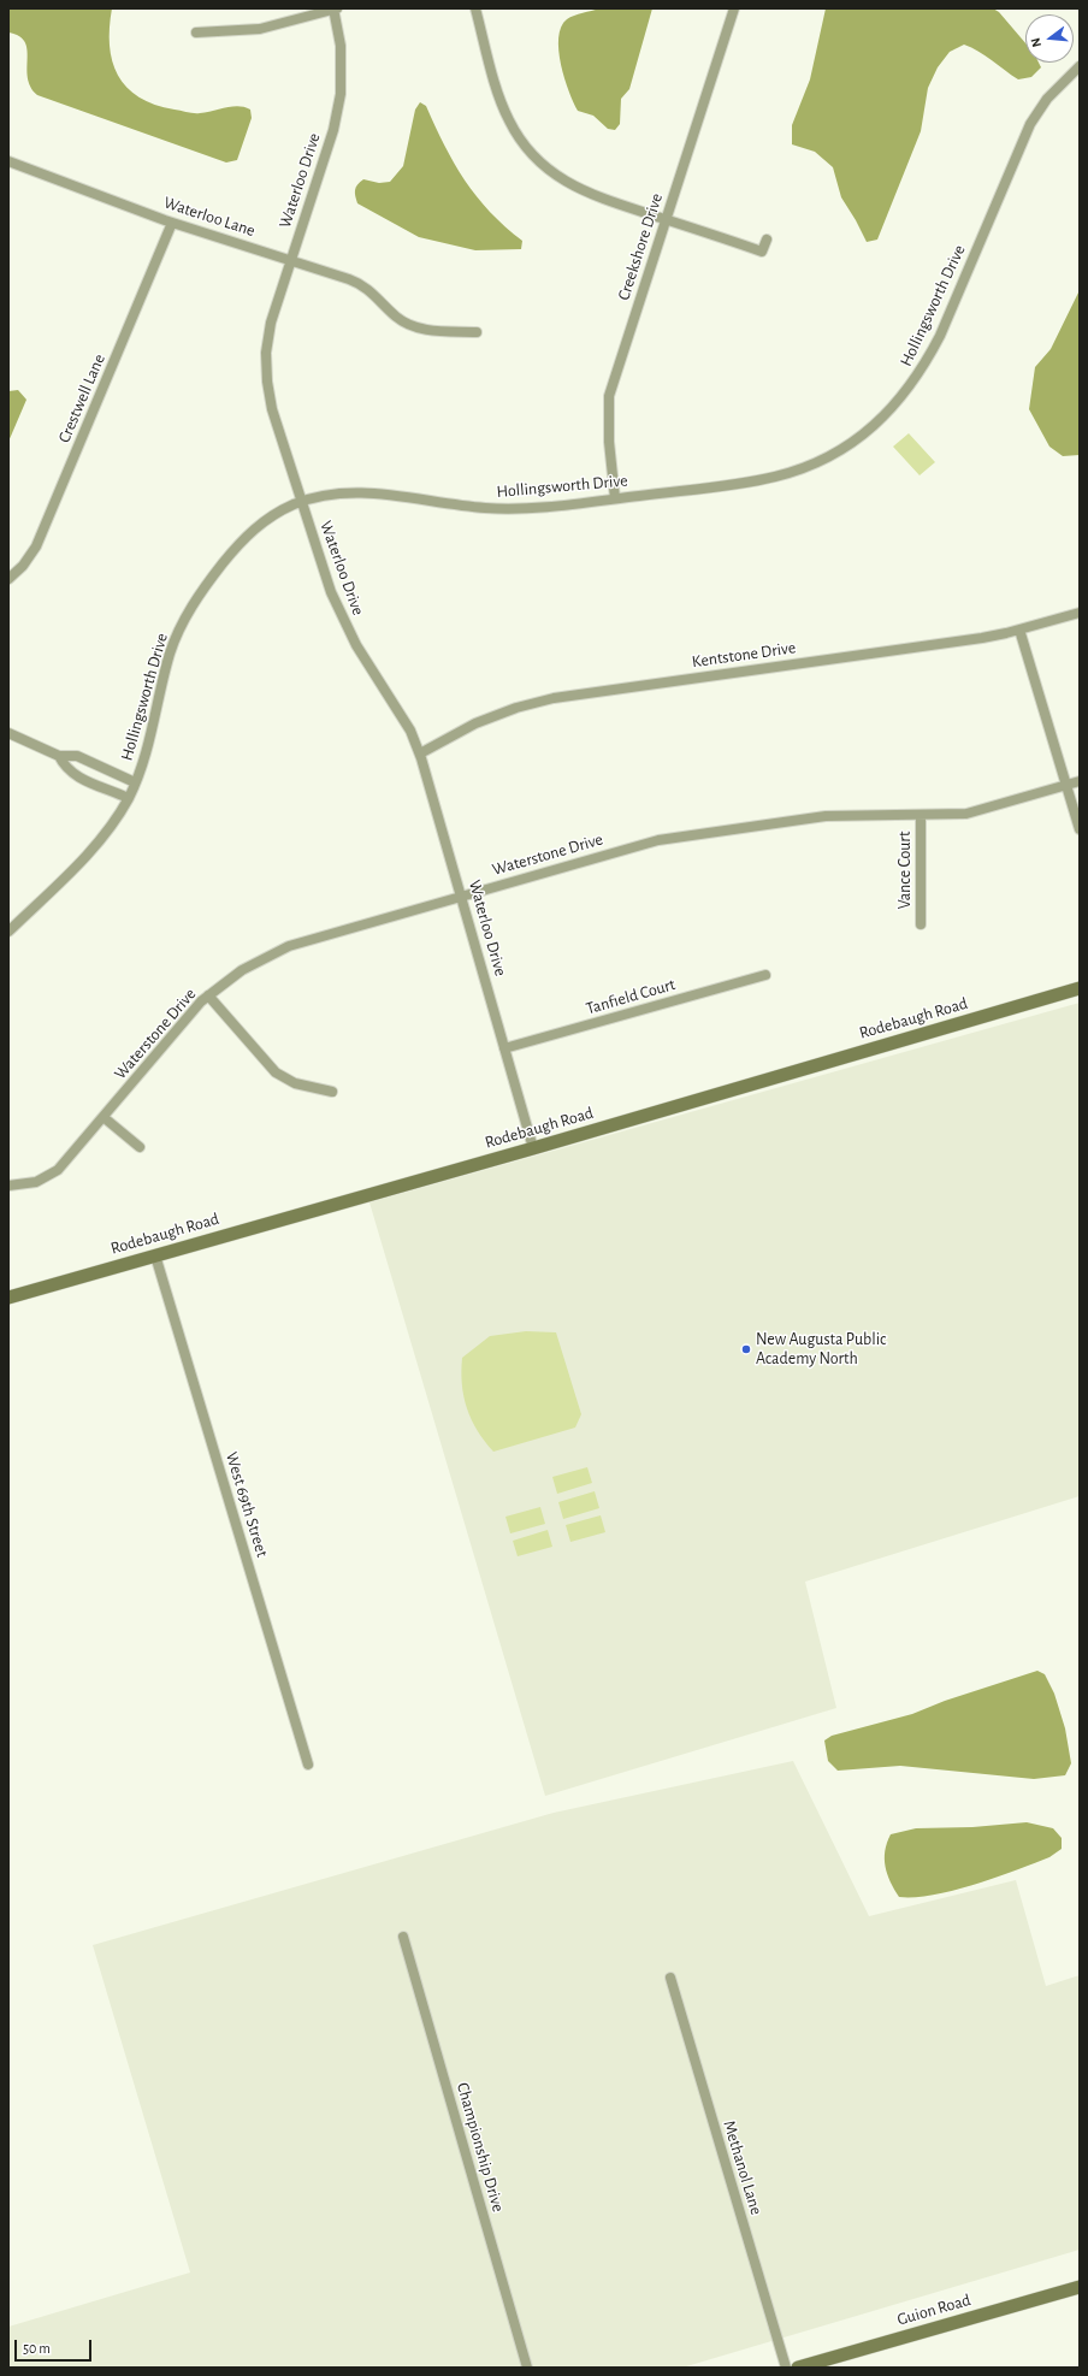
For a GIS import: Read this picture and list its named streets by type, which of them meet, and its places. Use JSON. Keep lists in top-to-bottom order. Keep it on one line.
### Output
{"streets":{"street":["Waterloo Drive","Waterloo Lane","Creekshore Drive","Hollingsworth Drive","Crestwell Lane","Kentstone Drive","Waterstone Drive","Vance Court","Tanfield Court","Rodebaugh Road","West 69th Street","Championship Drive","Methanol Lane","Guion Road"]},"crossings":[["Waterloo Drive","Waterloo Lane"],["Waterloo Drive","Hollingsworth Drive"],["Waterloo Drive","Kentstone Drive"],["Waterloo Drive","Waterstone Drive"],["Waterloo Drive","Tanfield Court"],["Waterloo Drive","Rodebaugh Road"],["Waterloo Lane","Crestwell Lane"],["Creekshore Drive","Hollingsworth Drive"],["Waterstone Drive","Vance Court"],["Rodebaugh Road","West 69th Street"]],"places":["New Augusta Public Academy North"],"scale_bar":"50 m","north":"left"}
